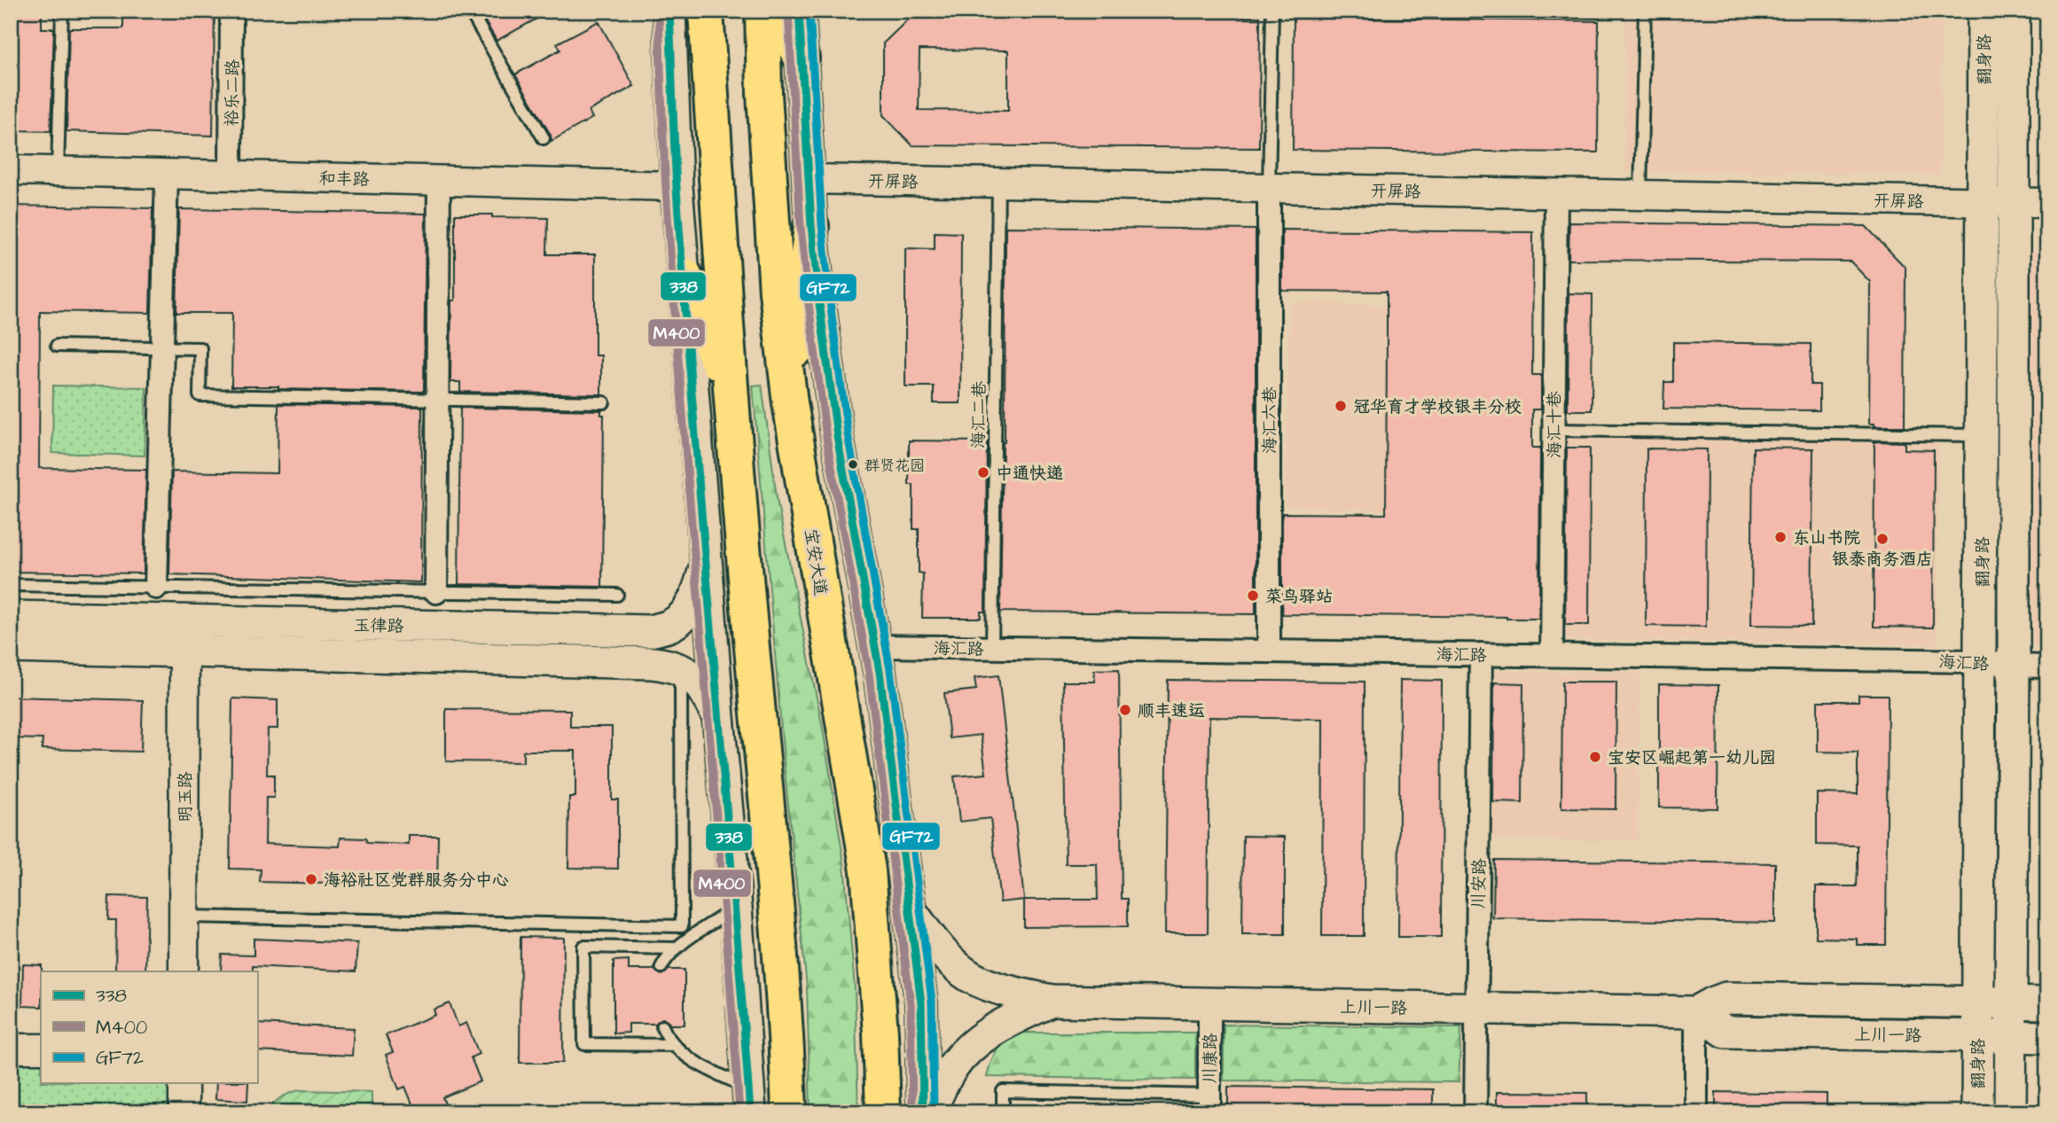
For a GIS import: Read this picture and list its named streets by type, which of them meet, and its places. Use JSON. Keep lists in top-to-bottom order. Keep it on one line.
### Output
{"streets":{"main road":["翻身路","宝安大道","玉律路","上川一路"],"street":["裕乐二路","和丰路","开屏路","海汇六巷","海汇十巷","海汇路","明玉路","川安路","川康路"],"lane":["海汇二巷"]},"crossings":[["翻身路","开屏路"],["翻身路","海汇路"],["翻身路","上川一路"],["裕乐二路","和丰路"],["开屏路","海汇二巷"],["开屏路","海汇六巷"],["开屏路","海汇十巷"],["海汇二巷","海汇路"],["海汇六巷","海汇路"],["海汇十巷","海汇路"],["玉律路","明玉路"],["海汇路","川安路"],["川安路","上川一路"],["上川一路","川康路"]],"places":["冠华育才学校银丰分校","群贤花园","中通快递","东山书院","银泰商务酒店","菜鸟驿站","顺丰速运","宝安区崛起第一幼儿园","海裕社区党群服务分中心"],"lines":["transit line 338","transit line M400","transit line GF72"],"legend":["338","M400","GF72"]}
